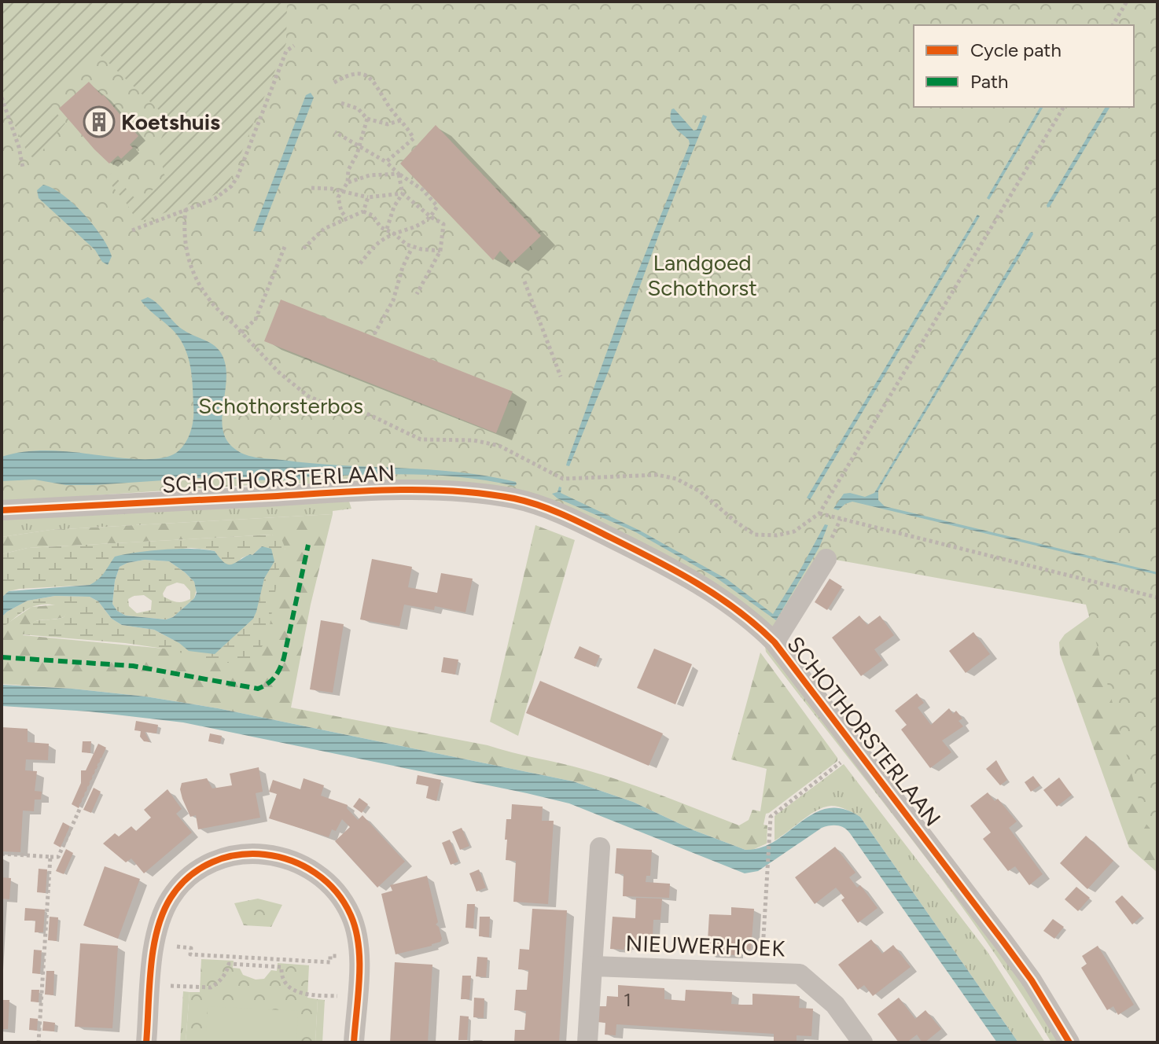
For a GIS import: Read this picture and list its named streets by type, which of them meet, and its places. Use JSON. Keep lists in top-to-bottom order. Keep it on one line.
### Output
{"streets":{"street":["SCHOTHORSTERLAAN","NIEUWERHOEK"]},"parks":["Landgoed Schothorst","Schothorsterbos"],"places":{"building":["Koetshuis"]},"house_numbers":["1"],"legend":["Cycle path","Path"]}
